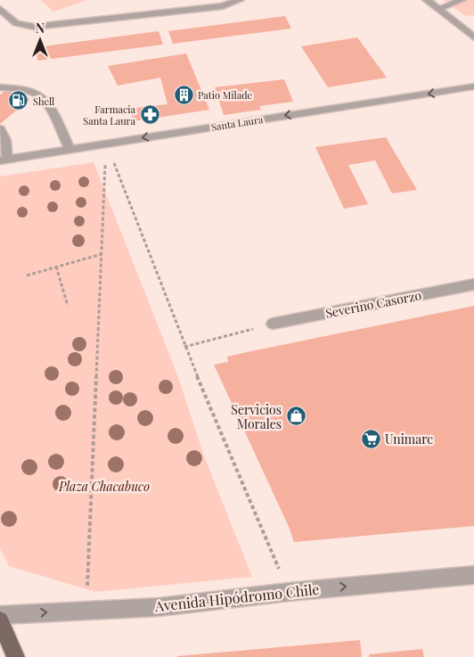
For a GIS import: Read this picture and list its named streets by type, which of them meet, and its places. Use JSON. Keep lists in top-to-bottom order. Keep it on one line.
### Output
{"streets":{"street":["Santa Laura","Severino Casorzo","Avenida Hipódromo Chile"]},"one_way":["Santa Laura","Avenida Hipódromo Chile"],"parks":["Plaza Chacabuco"],"places":{"building":["Patio Milade"],"fuel station":["Shell"],"pharmacy":["Farmacia Santa Laura"],"shop":["Servicios Morales"],"supermarket":["Unimarc"]},"north":"top"}
